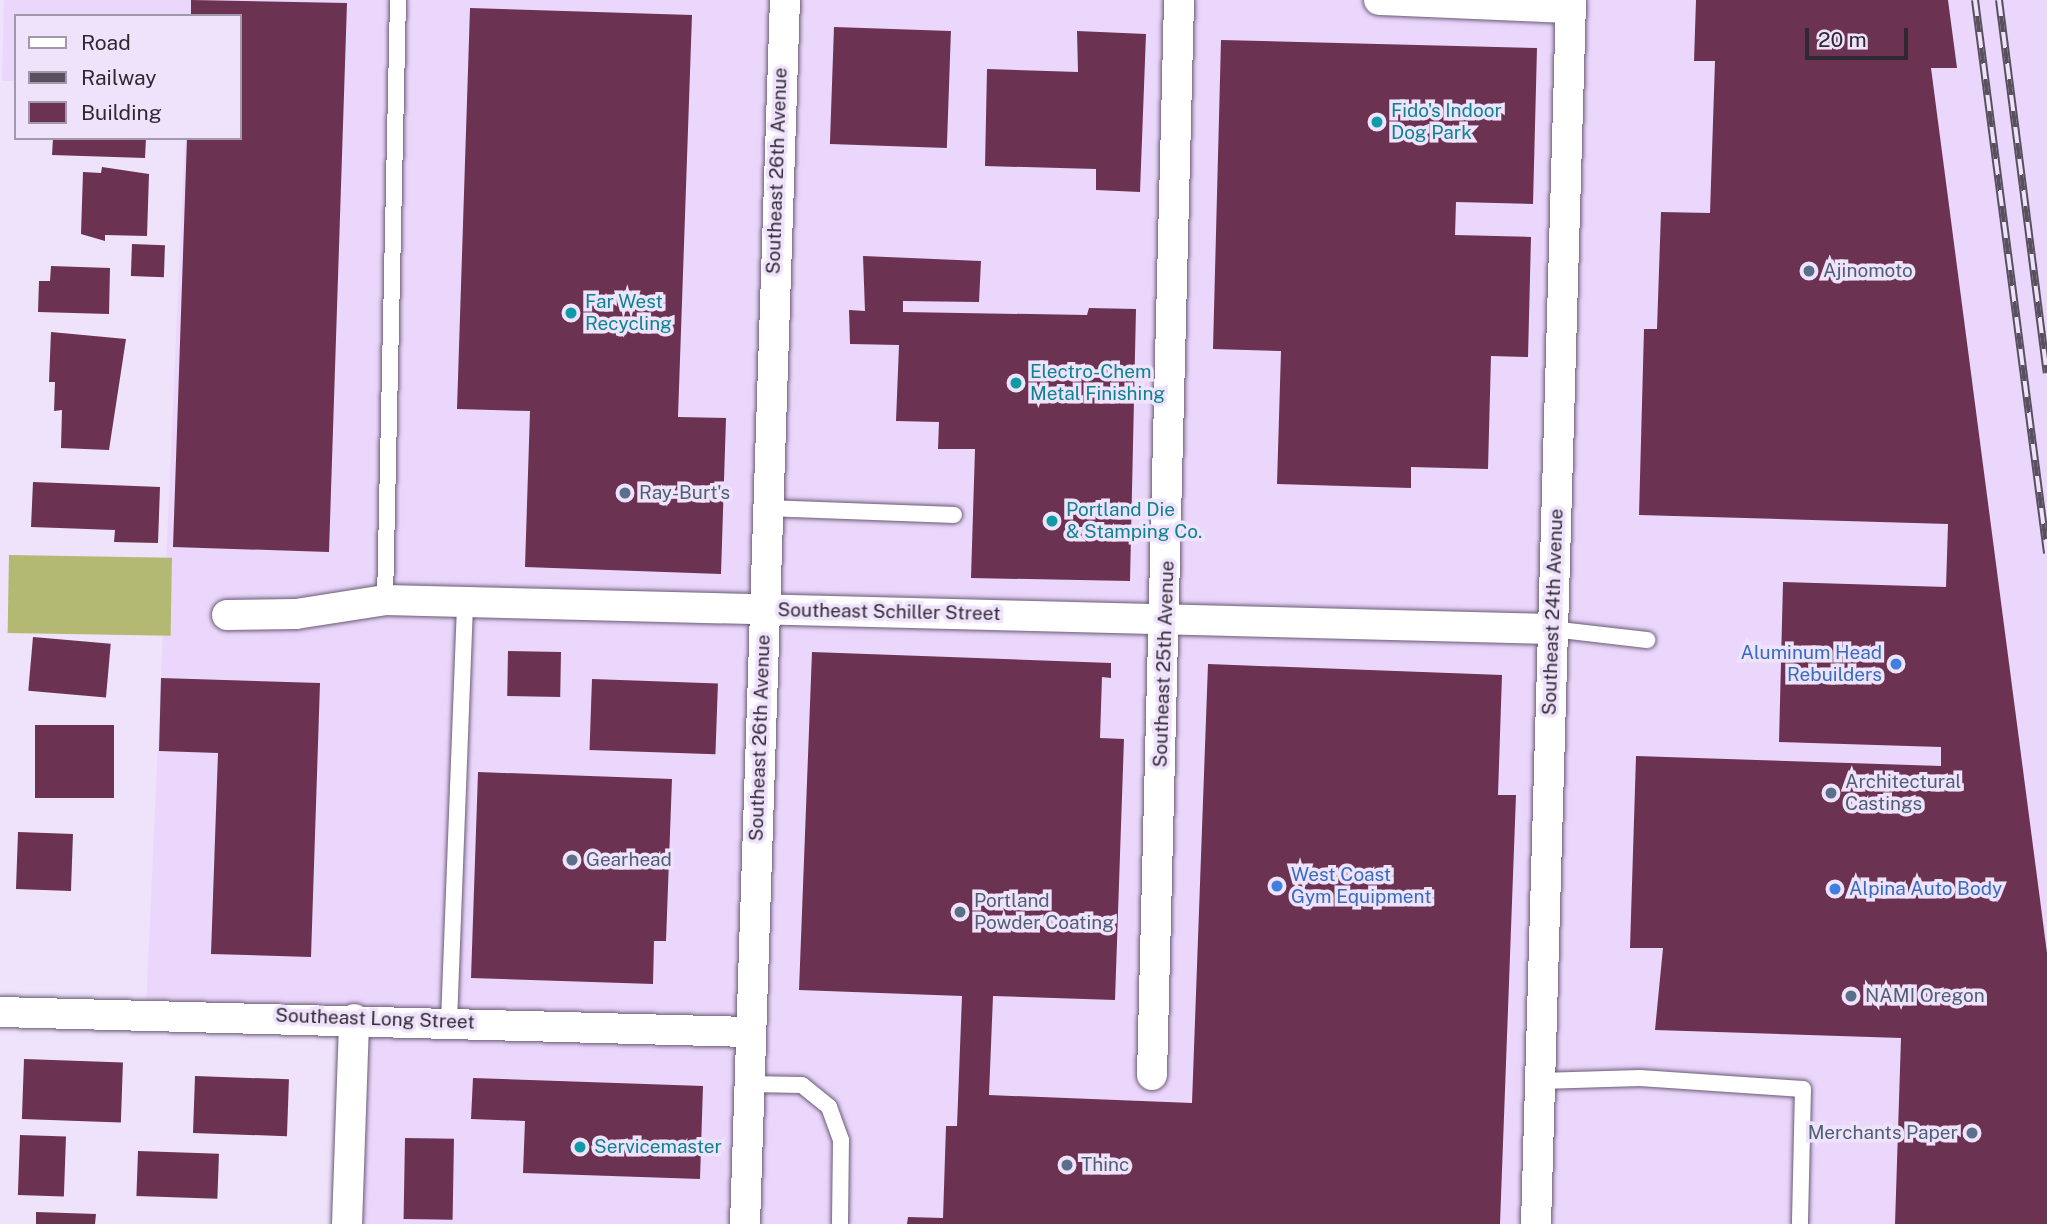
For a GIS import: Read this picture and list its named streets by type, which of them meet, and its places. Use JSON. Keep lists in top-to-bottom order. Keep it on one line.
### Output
{"streets":{"street":["Southeast 26th Avenue","Southeast Schiller Street","Southeast 24th Avenue","Southeast 25th Avenue","Southeast Long Street"]},"crossings":[["Southeast 26th Avenue","Southeast Schiller Street"],["Southeast 26th Avenue","Southeast Long Street"],["Southeast Schiller Street","Southeast 24th Avenue"],["Southeast Schiller Street","Southeast 25th Avenue"]],"places":["Fido's Indoor Dog Park","Ajinomoto","Far West Recycling","Electro-Chem Metal Finishing","Ray-Burt's","Portland Die & Stamping Co.","Aluminum Head Rebuilders","Architectural Castings","Gearhead","West Coast Gym Equipment","Alpina Auto Body","Portland Powder Coating","NAMI Oregon","Merchants Paper","Servicemaster","Thinc"],"legend":["Road","Railway","Building"],"scale_bar":"20 m"}
